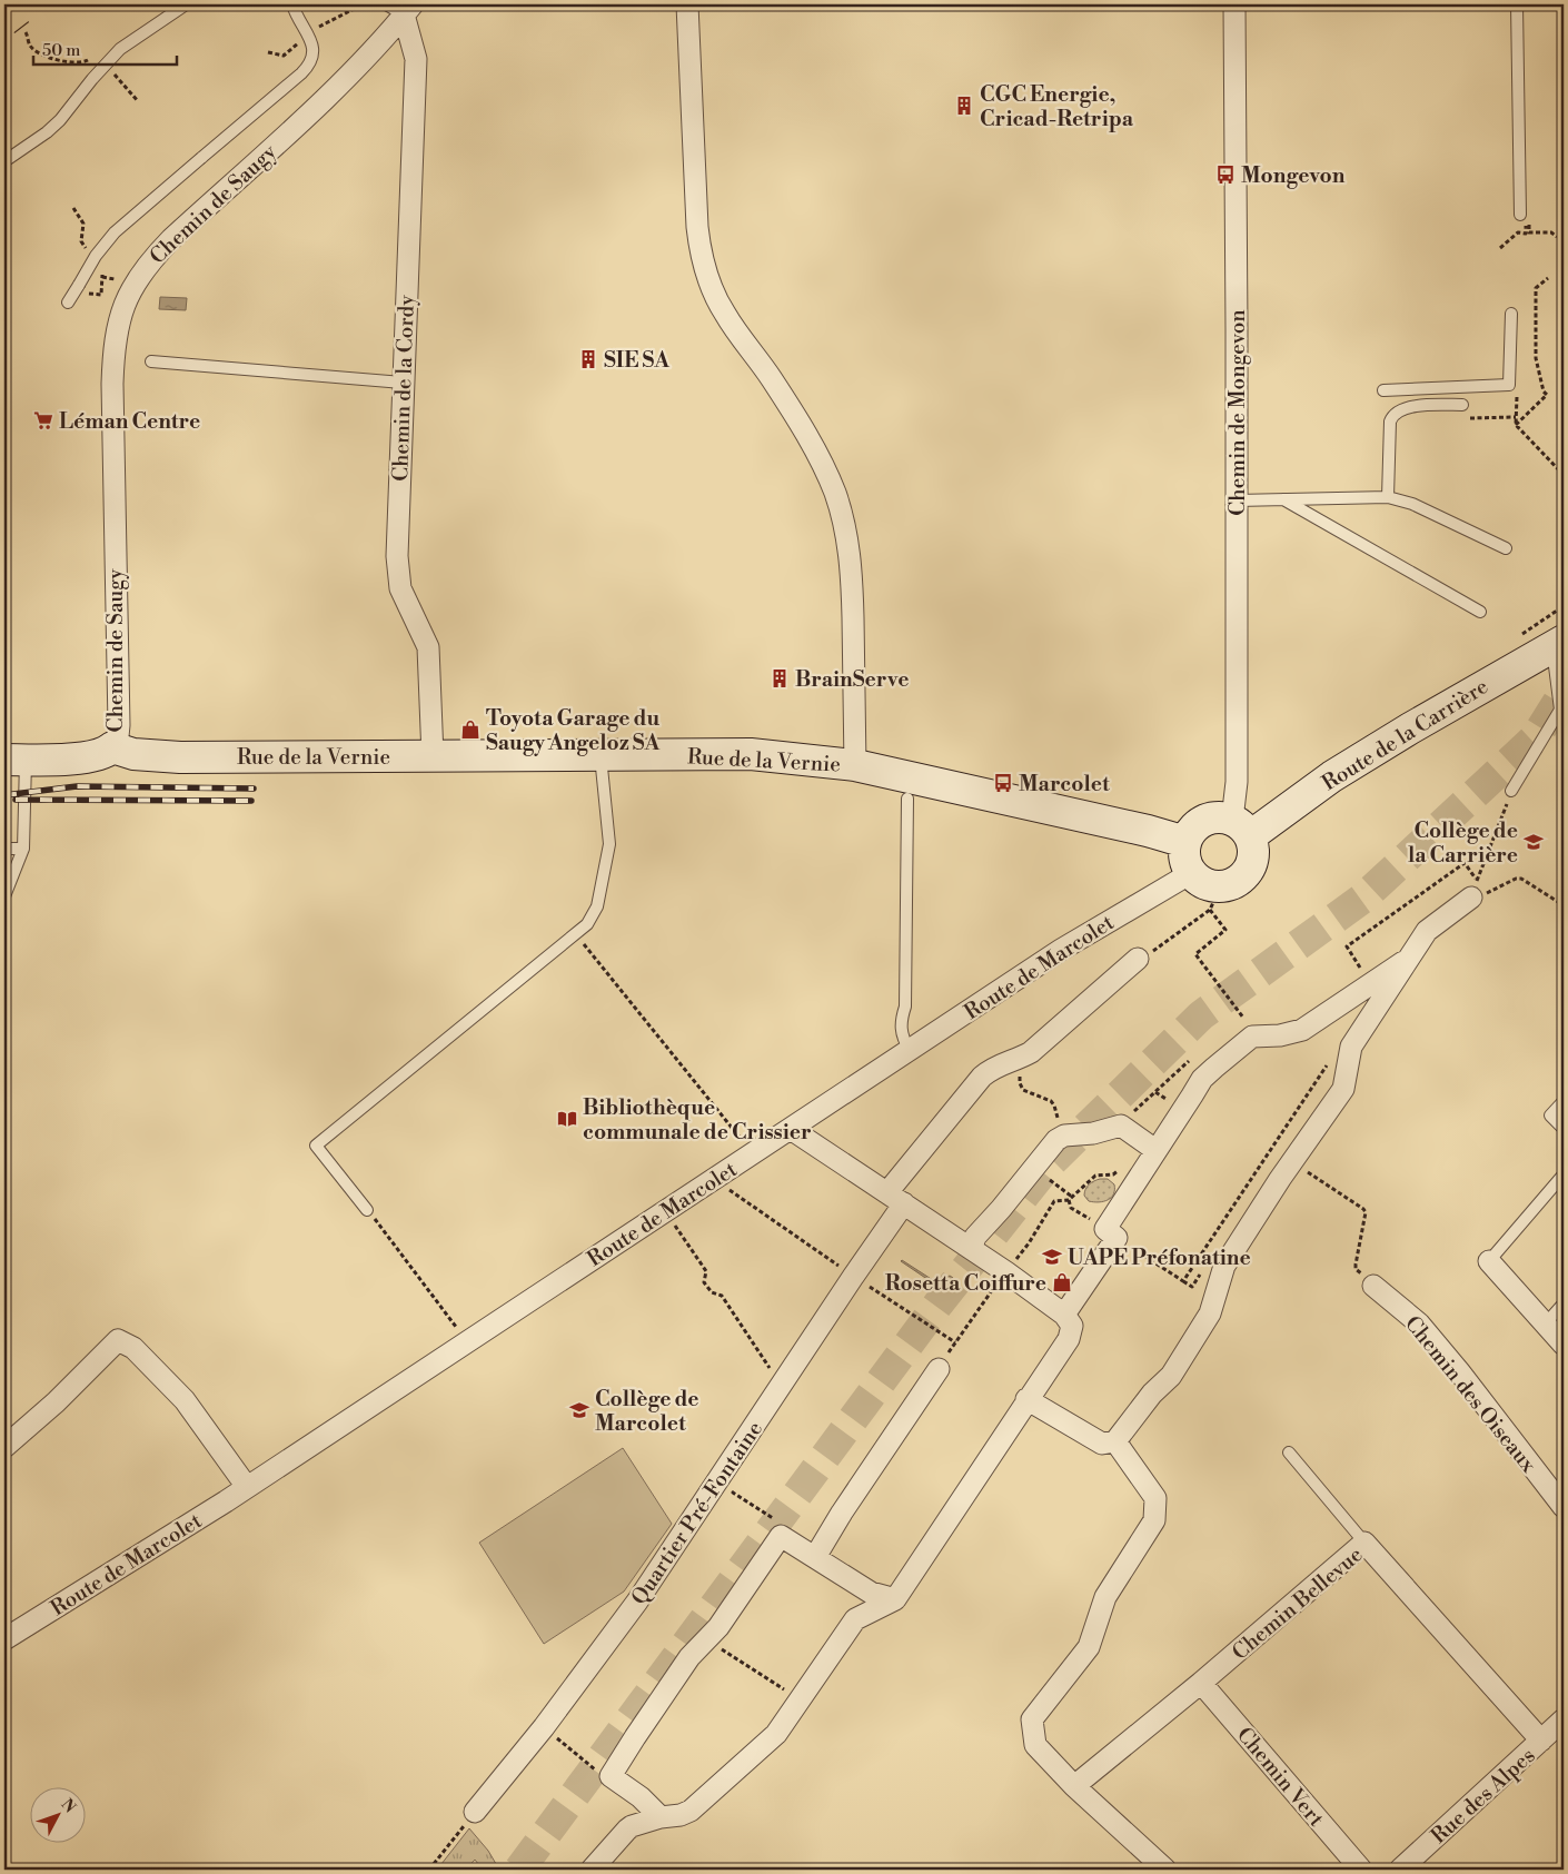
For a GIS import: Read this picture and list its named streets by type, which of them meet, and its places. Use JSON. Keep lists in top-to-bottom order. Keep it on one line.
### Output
{"streets":{"street":["Chemin de Saugy","Chemin de la Cordy","Chemin de Mongevon","Route de la Carrière","Rue de la Vernie","Route de Marcolet","Chemin des Oiseaux","Quartier Pré-Fontaine","Chemin Bellevue","Chemin Vert","Rue des Alpes"]},"crossings":[["Chemin de Saugy","Chemin de la Cordy"],["Chemin de Saugy","Rue de la Vernie"],["Chemin de la Cordy","Rue de la Vernie"],["Chemin de Mongevon","Route de la Carrière"],["Chemin de Mongevon","Rue de la Vernie"],["Chemin de Mongevon","Route de Marcolet"],["Route de la Carrière","Rue de la Vernie"],["Route de la Carrière","Route de Marcolet"],["Rue de la Vernie","Route de Marcolet"],["Chemin Bellevue","Chemin Vert"],["Chemin Bellevue","Rue des Alpes"]],"places":{"building":["CGC Energie, Cricad-Retripa","SIE SA","BrainServe"],"bus stop":["Mongevon","Marcolet"],"supermarket":["Léman Centre"],"shop":["Toyota Garage du Saugy Angeloz SA","Rosetta Coiffure"],"school or university":["Collège de la Carrière","UAPE Préfonatine","Collège de Marcolet"],"library":["Bibliothèque communale de Crissier"]},"scale_bar":"50 m","north":"top right"}
